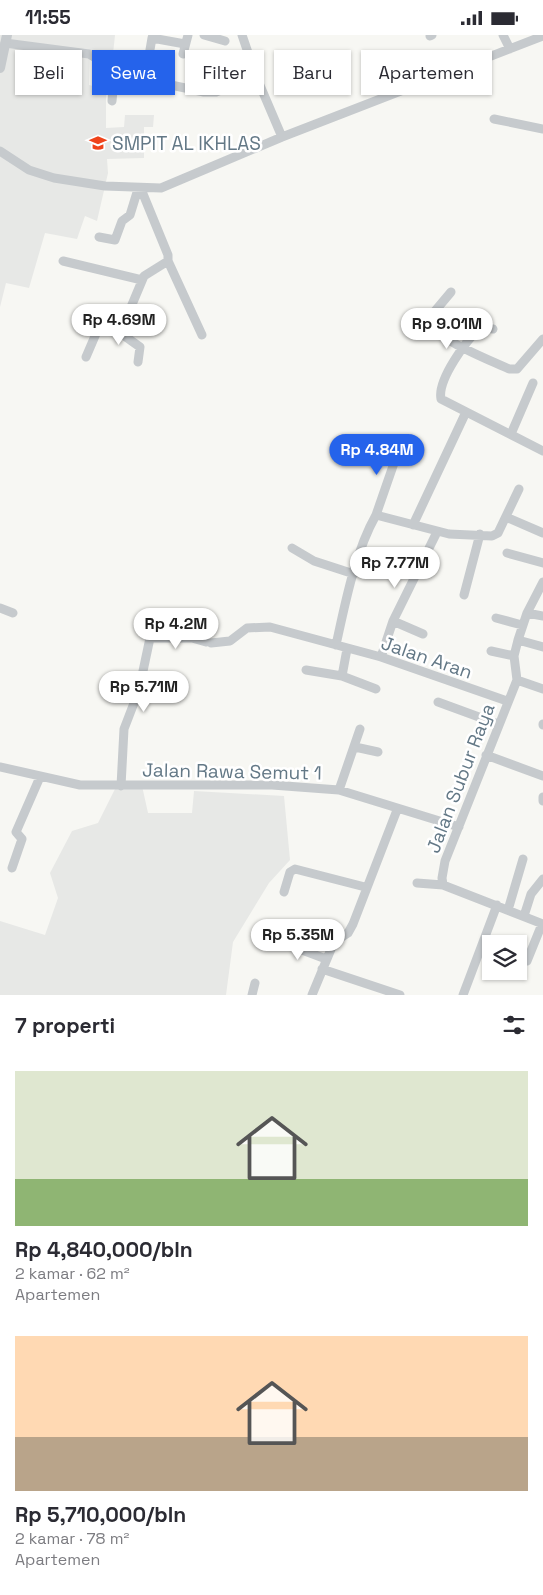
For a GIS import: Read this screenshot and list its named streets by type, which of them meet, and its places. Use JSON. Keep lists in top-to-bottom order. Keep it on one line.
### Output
{"streets":{"street":["Jalan Aran","Jalan Rawa Semut 1","Jalan Subur Raya"]},"crossings":[["Jalan Aran","Jalan Rawa Semut 1"],["Jalan Aran","Jalan Subur Raya"],["Jalan Rawa Semut 1","Jalan Subur Raya"]],"places":{"school or university":["SMPIT AL IKHLAS"]},"page":{"status":"11:55","chip":["Beli","Sewa","Filter","Baru","Apartemen"],"price":["Rp 4.69M","Rp 9.01M","Rp 4.84M","Rp 7.77M","Rp 4.2M","Rp 5.71M","Rp 5.35M"],"heading":"7 properti","list":[{"name":"Rp 4,840,000/bln","note":"2 kamar · 62 m² · Apartemen"},{"name":"Rp 5,710,000/bln","note":"2 kamar · 78 m² · Apartemen"}]}}
